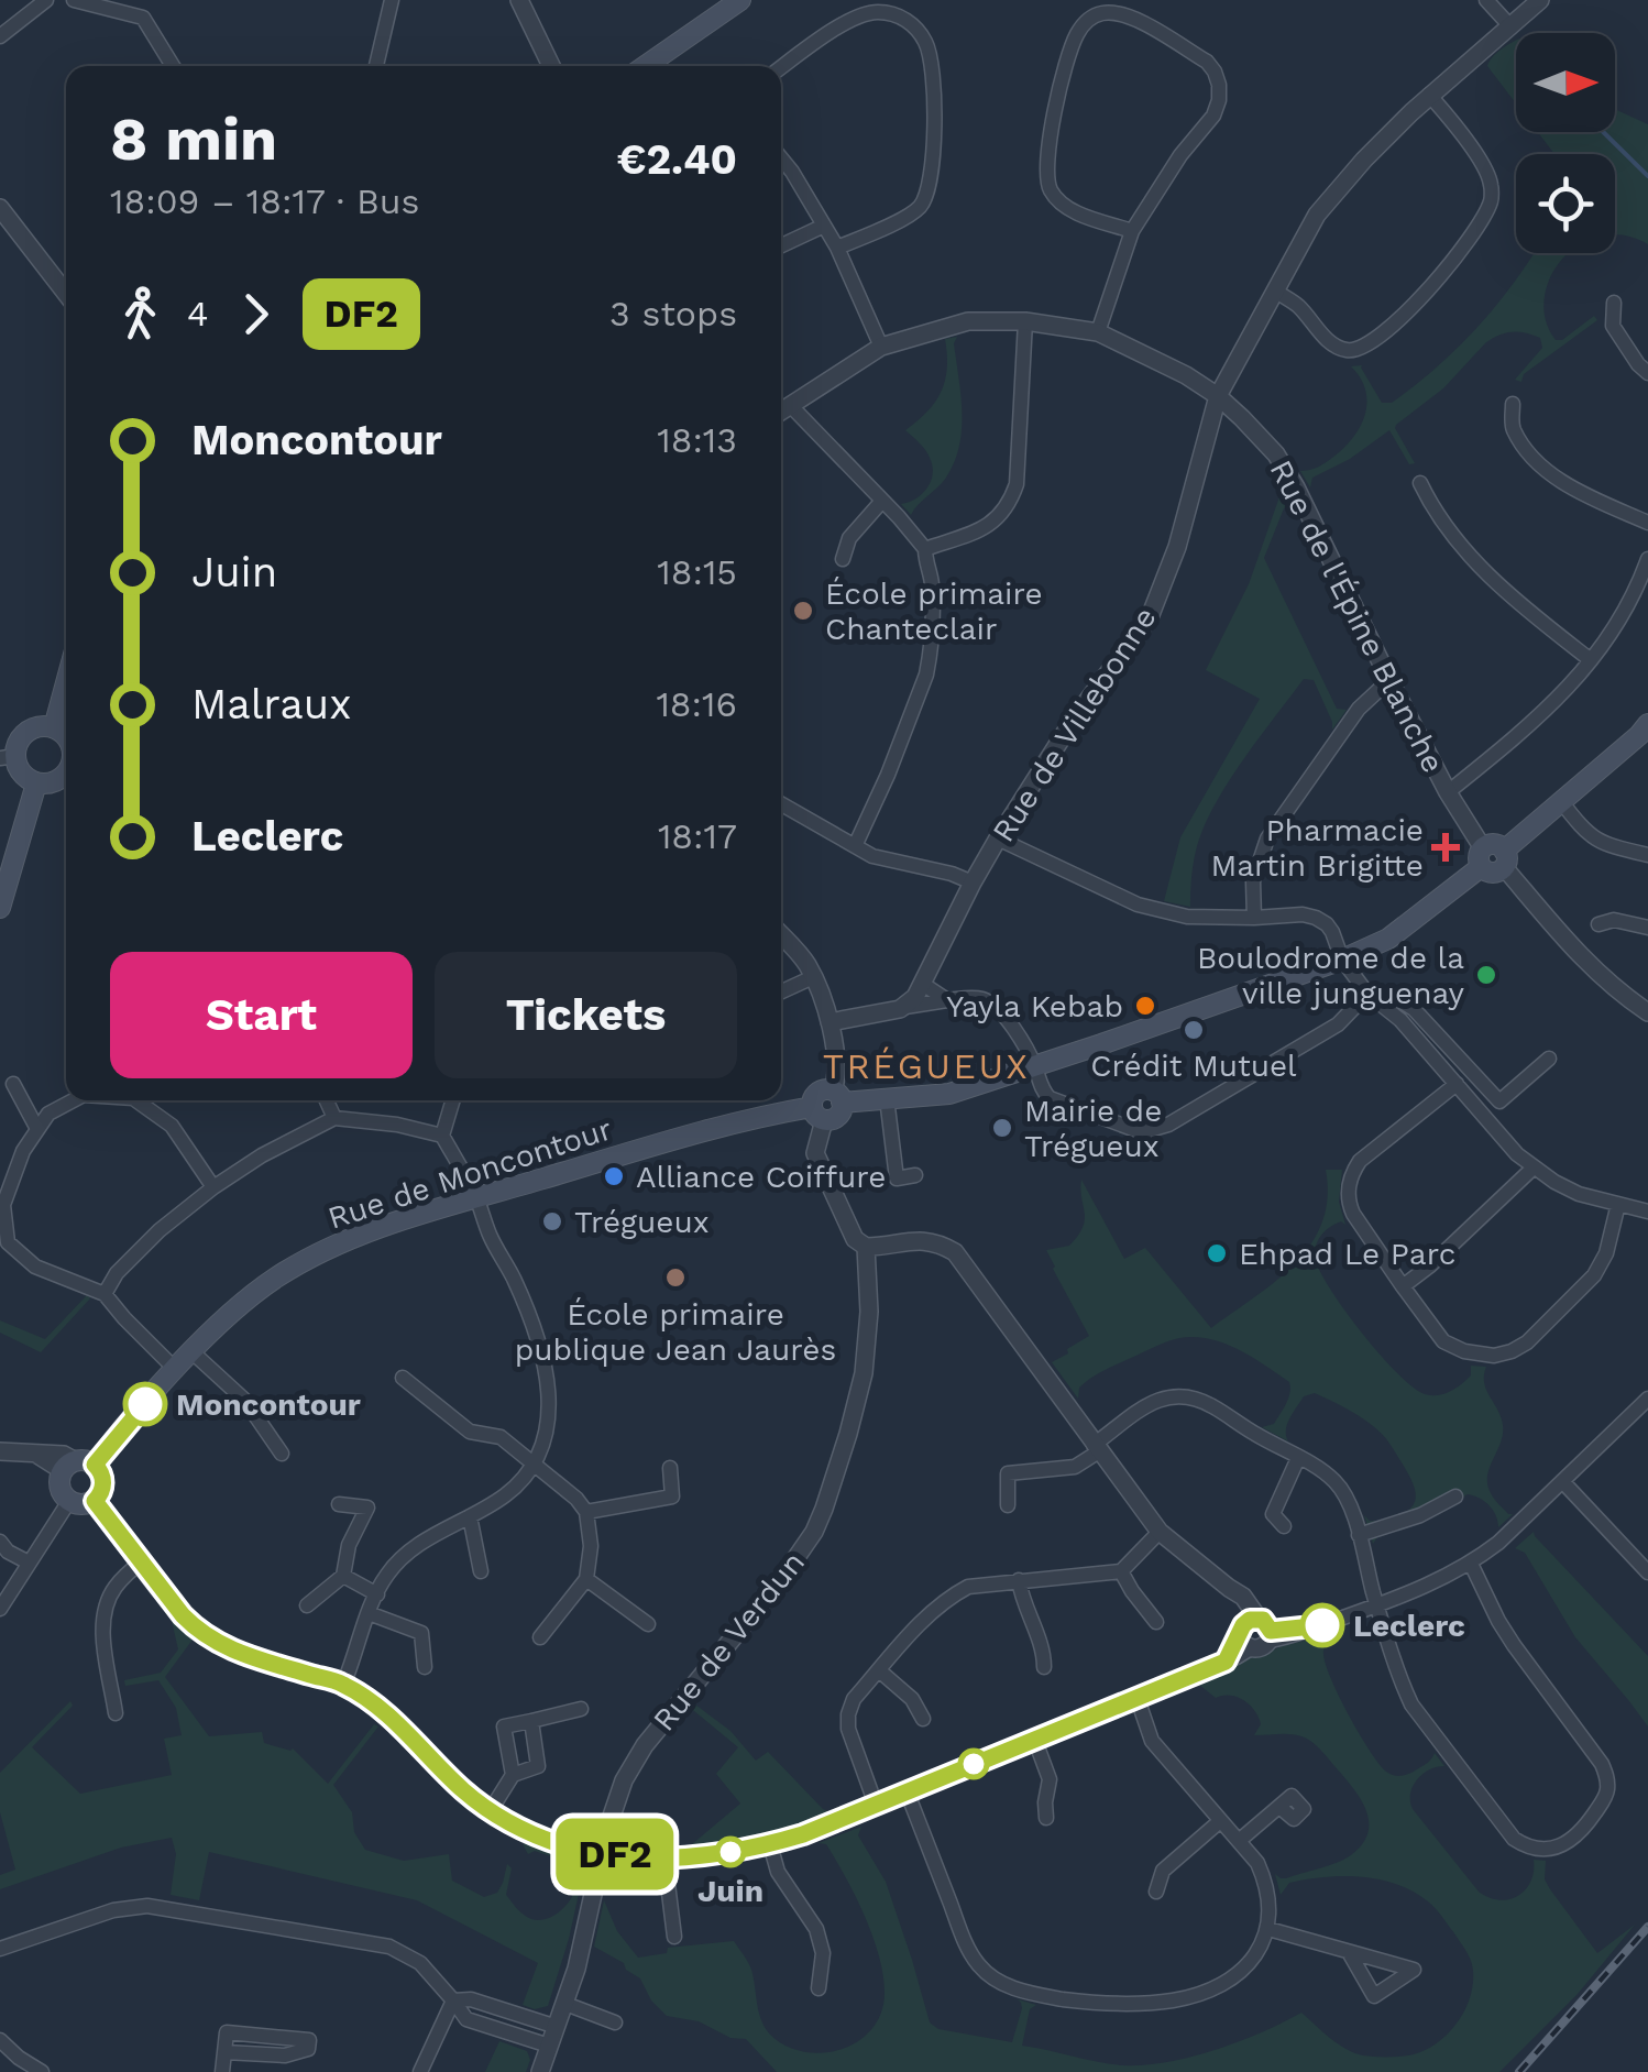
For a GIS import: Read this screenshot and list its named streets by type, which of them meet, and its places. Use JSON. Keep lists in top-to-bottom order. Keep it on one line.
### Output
{"streets":{"main road":["Rue de Moncontour"],"street":["Rue de l'Épine Blanche","Rue de Villebonne","Rue de Verdun"]},"crossings":[["Rue de l'Épine Blanche","Rue de Villebonne"],["Rue de Moncontour","Rue de Verdun"]],"districts":["TRÉGUEUX"],"places":{"other":["École primaire Chanteclair","Boulodrome de la ville junguenay","Yayla Kebab","Crédit Mutuel","Mairie de Trégueux","Alliance Coiffure","Trégueux","Ehpad Le Parc","École primaire publique Jean Jaurès","Moncontour","Leclerc","Juin"],"health":["Pharmacie Martin Brigitte"]},"lines":["bus line DF2"],"north":"right","page":{"on_map":"DF2","heading":["8 min","18:09 – 18:17 · Bus","€2.40"],"legs":["4","DF2","3 stops"],"list":[{"name":"Moncontour","value":"18:13"},{"name":"Juin","value":"18:15"},{"name":"Malraux","value":"18:16"},{"name":"Leclerc","value":"18:17"}],"buttons":["Start","Tickets"]}}
